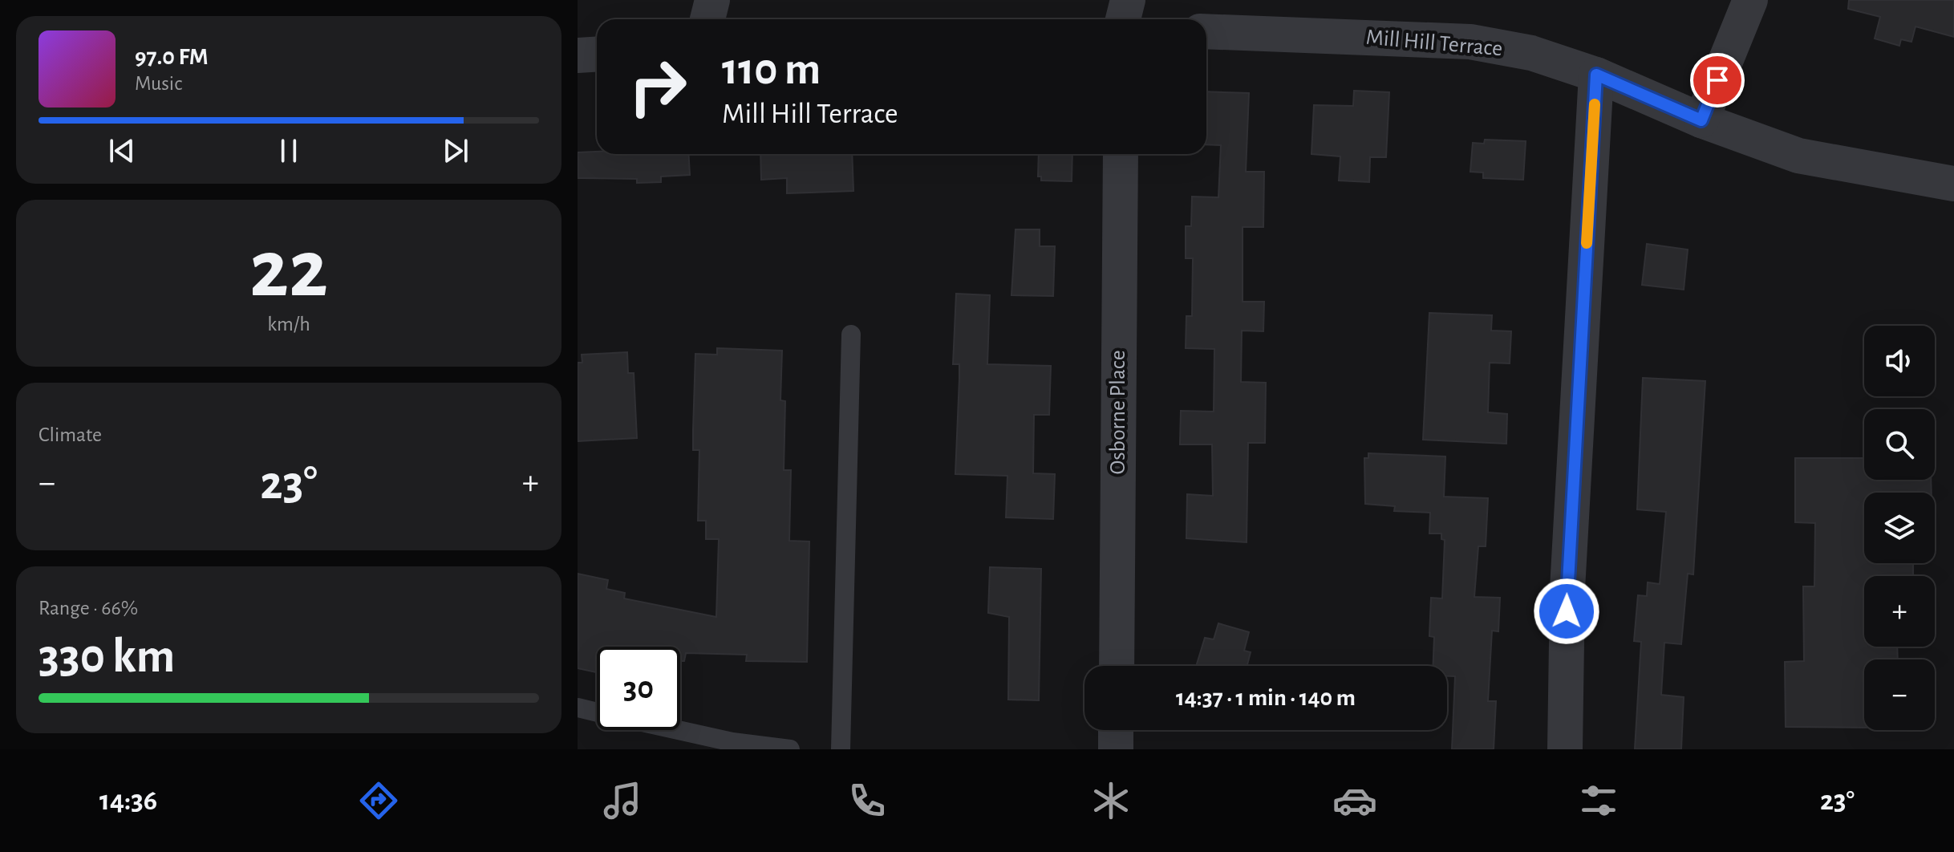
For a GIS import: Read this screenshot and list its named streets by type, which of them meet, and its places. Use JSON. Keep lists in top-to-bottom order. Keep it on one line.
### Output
{"streets":{"street":["Mill Hill Terrace","Osborne Place"]},"page":{"turn":["110 m","Mill Hill Terrace"],"song":["97.0 FM","Music"],"tile":[["22","km/h"],"Climate",["Range · 66%","330 km"]],"map_buttons":["+","−"],"heat":["−","23°","+"],"limit":"30","trip":"14:37 · 1 min · 140 m","tabs":["14:36","23°"]}}
